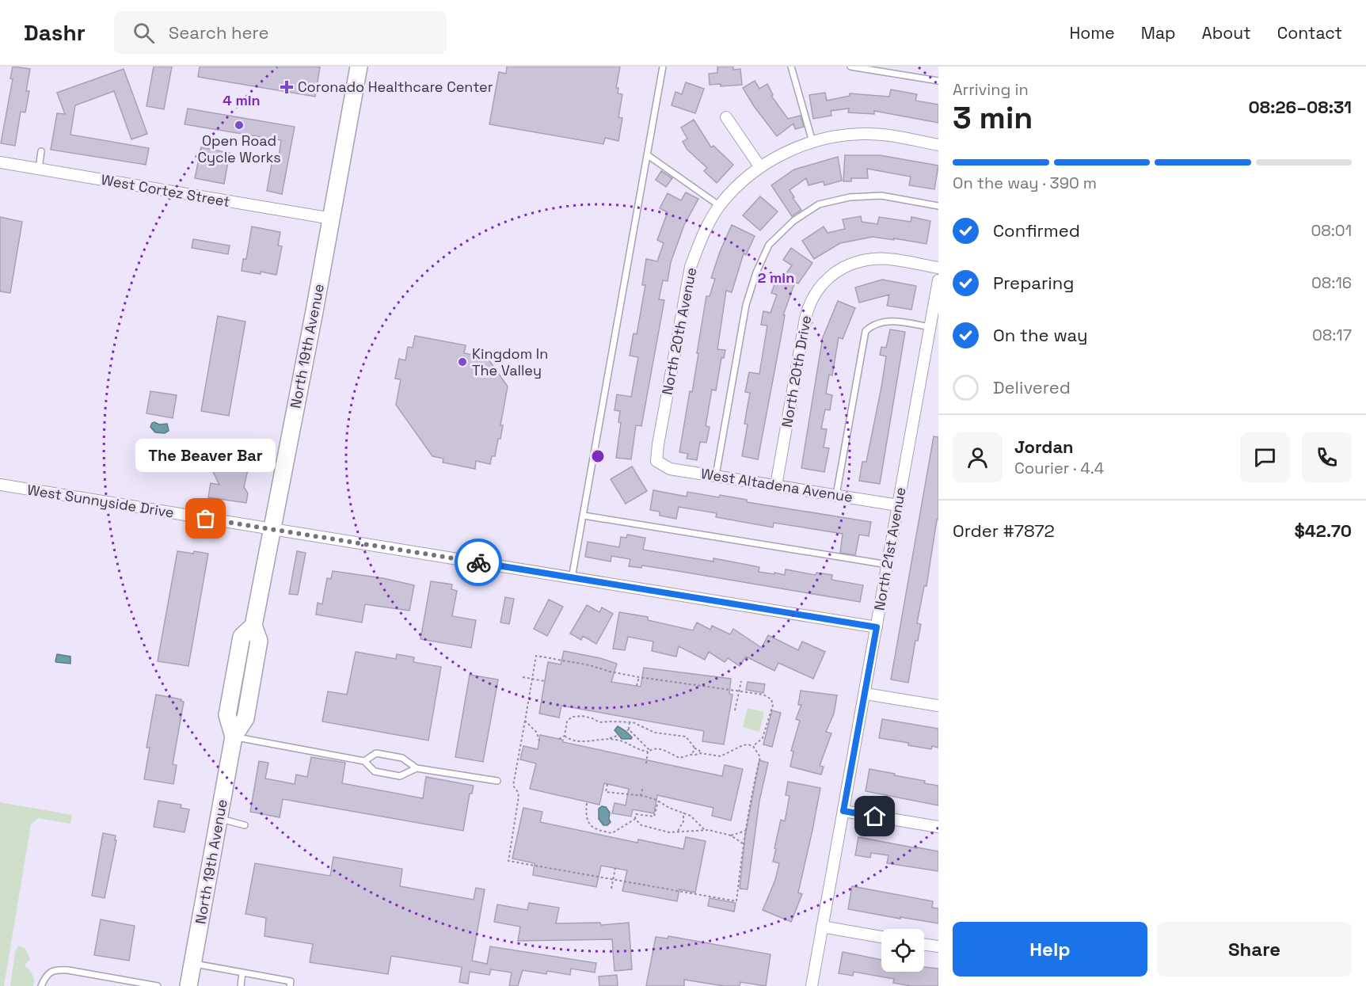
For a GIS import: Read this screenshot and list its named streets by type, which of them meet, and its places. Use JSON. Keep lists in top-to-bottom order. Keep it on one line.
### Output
{"streets":{"main road":["North 19th Avenue"],"street":["West Cortez Street","North 20th Avenue","North 20th Drive","West Altadena Avenue","West Sunnyside Drive","North 21st Avenue"]},"crossings":[["West Cortez Street","North 19th Avenue"],["North 20th Avenue","West Altadena Avenue"],["North 19th Avenue","West Sunnyside Drive"],["North 20th Drive","West Altadena Avenue"],["West Altadena Avenue","North 21st Avenue"],["West Sunnyside Drive","North 21st Avenue"]],"places":{"health":["Coronado Healthcare Center"],"other":["Open Road Cycle Works","Kingdom In The Valley","The Beaver Bar"]},"page":{"header":"Dashr","search":"Search here","nav":["Home","Map","About","Contact"],"heading":["3 min","Arriving in","08:26–08:31"],"panel":["Jordan","Courier · 4.4","Order #7872","$42.70"],"bar":"On the way · 390 m","list":[["Confirmed","08:01"],["Preparing","08:16"],["On the way","08:17"],"Delivered"],"bubble":"The Beaver Bar","buttons":["Help","Share"]},"rings":["4 min","2 min"]}
